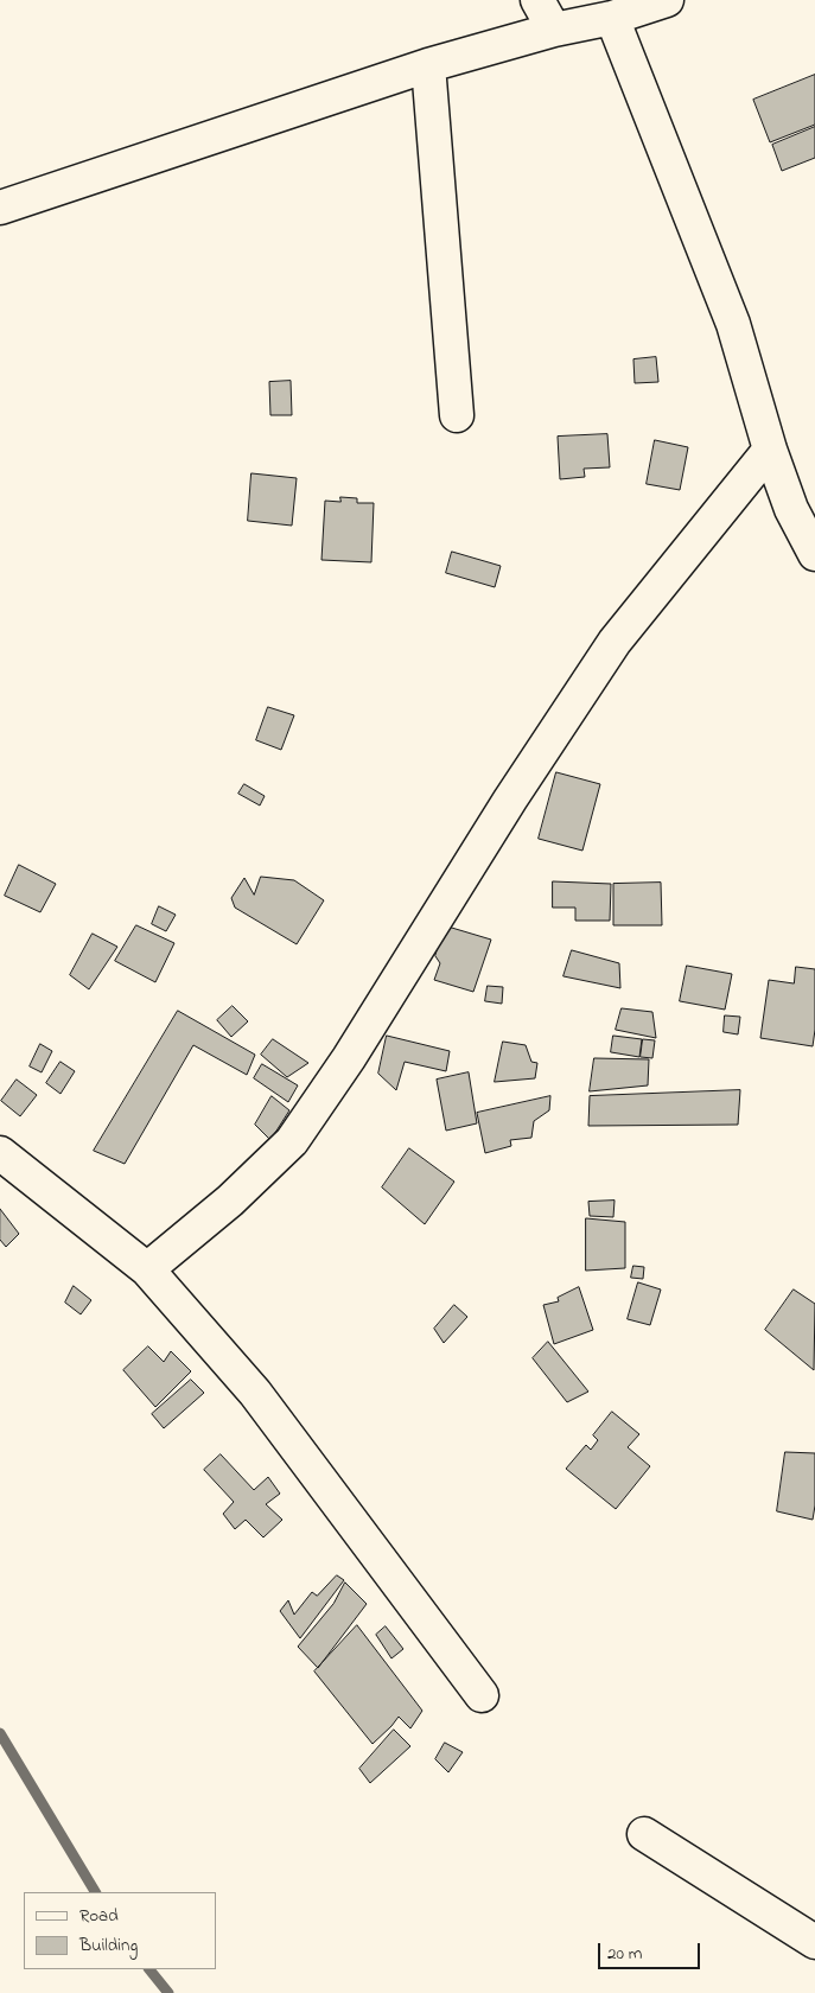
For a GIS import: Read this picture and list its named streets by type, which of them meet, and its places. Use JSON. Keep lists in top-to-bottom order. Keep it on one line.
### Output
{"legend":["Road","Building"],"scale_bar":"20 m"}
